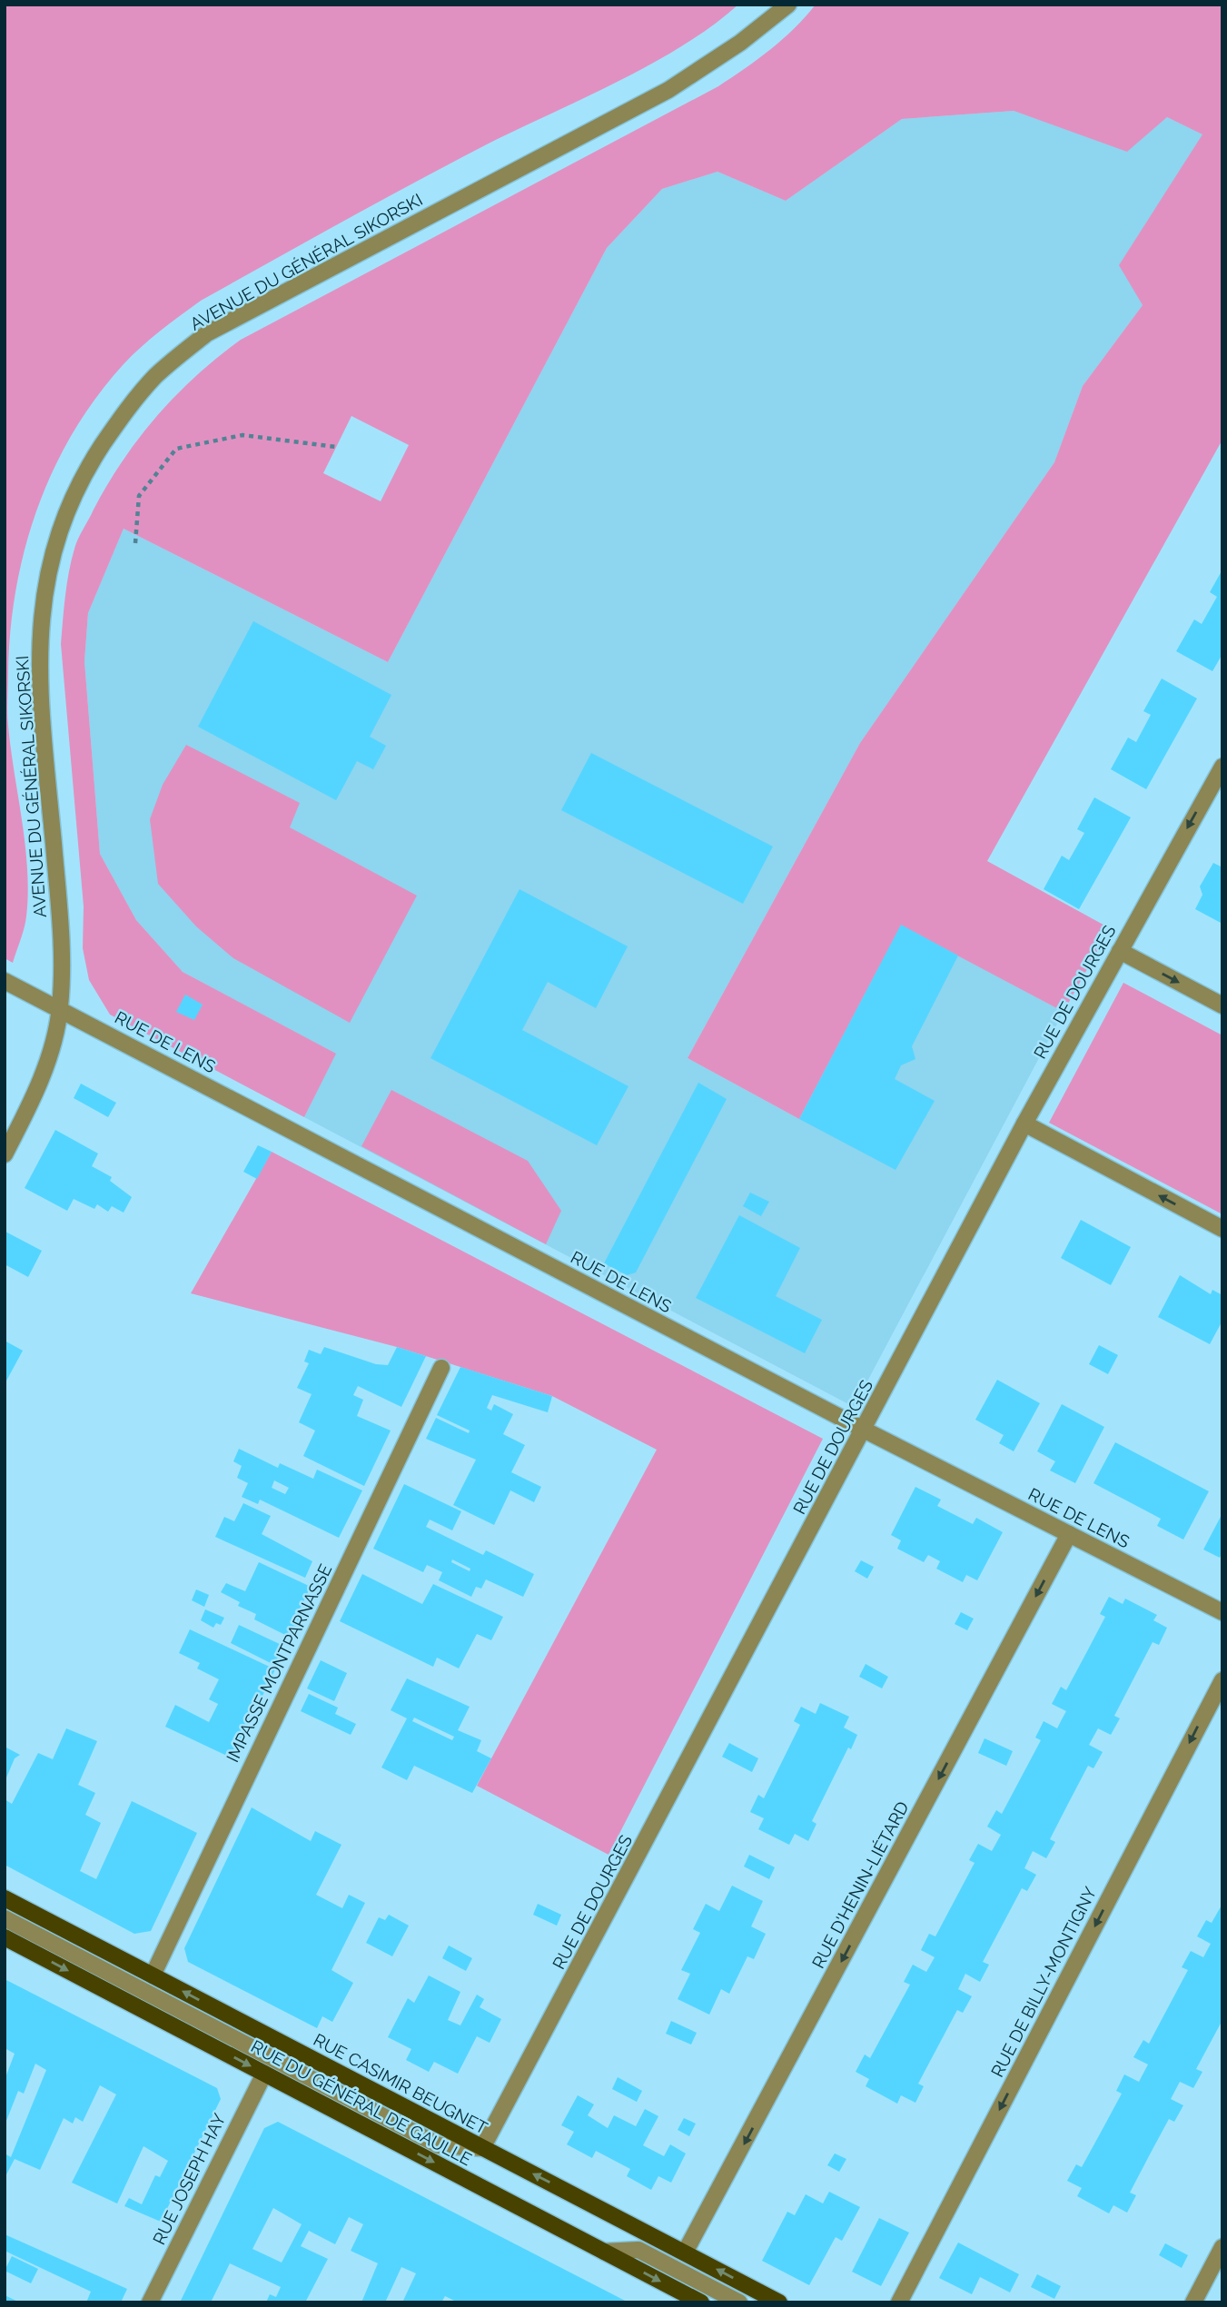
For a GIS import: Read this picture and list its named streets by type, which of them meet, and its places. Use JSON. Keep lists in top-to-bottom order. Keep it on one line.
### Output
{"streets":{"main road":["RUE CASIMIR BEUGNET","RUE DU GÉNÉRAL DE GAULLE"],"street":["AVENUE DU GÉNÉRAL SIKORSKI","RUE DE DOURGES","RUE DE LENS","IMPASSE MONTPARNASSE","RUE D'HENIN-LIÉTARD","RUE DE BILLY-MONTIGNY","RUE JOSEPH HAY"]},"crossings":[["AVENUE DU GÉNÉRAL SIKORSKI","RUE DE LENS"],["RUE DE DOURGES","RUE DE LENS"],["RUE DE DOURGES","RUE CASIMIR BEUGNET"],["RUE DE LENS","RUE D'HENIN-LIÉTARD"],["IMPASSE MONTPARNASSE","RUE CASIMIR BEUGNET"],["RUE D'HENIN-LIÉTARD","RUE CASIMIR BEUGNET"],["RUE DU GÉNÉRAL DE GAULLE","RUE JOSEPH HAY"]],"one_way":["RUE D'HENIN-LIÉTARD","RUE DE BILLY-MONTIGNY","RUE CASIMIR BEUGNET","RUE DU GÉNÉRAL DE GAULLE"]}
